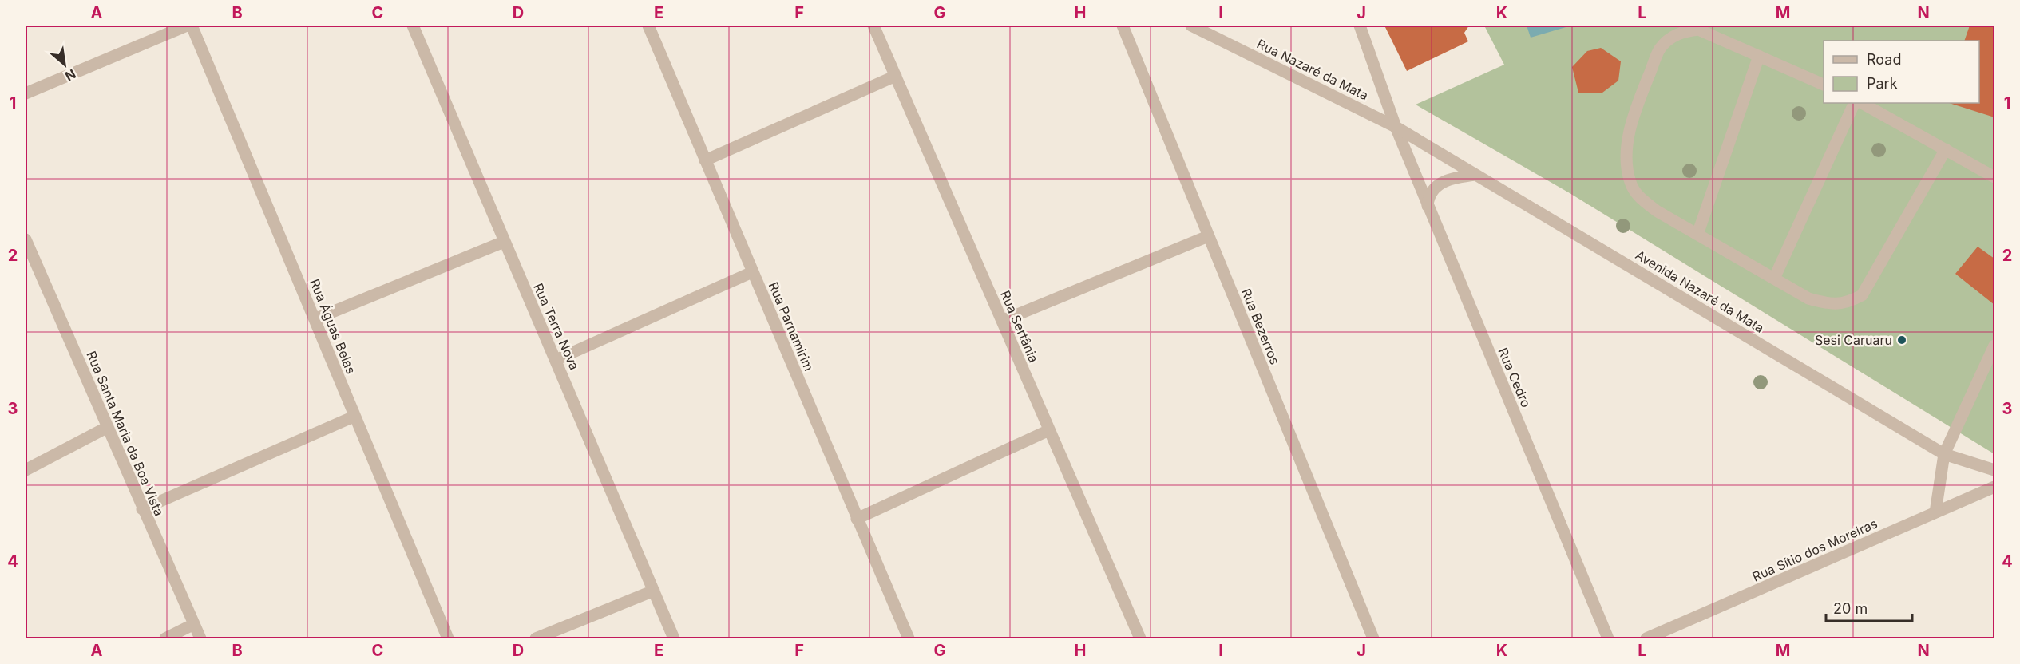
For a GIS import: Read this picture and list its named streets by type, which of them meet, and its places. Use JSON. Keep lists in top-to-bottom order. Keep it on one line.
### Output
{"streets":{"street":["Rua Nazaré da Mata","Avenida Nazaré da Mata","Rua Águas Belas","Rua Terra Nova","Rua Parnamirim","Rua Sertânia","Rua Bezerros","Rua Cedro","Rua Santa Maria da Boa Vista","Rua Sítio dos Moreiras"]},"crossings":[["Rua Nazaré da Mata","Avenida Nazaré da Mata"],["Rua Nazaré da Mata","Rua Cedro"],["Avenida Nazaré da Mata","Rua Cedro"]],"places":["Sesi Caruaru"],"legend":["Road","Park"],"scale_bar":"20 m","north":"bottom right","grid":{"columns":["A","B","C","D","E","F","G","H","I","J","K","L","M","N"],"rows":["1","2","3","4"]}}
